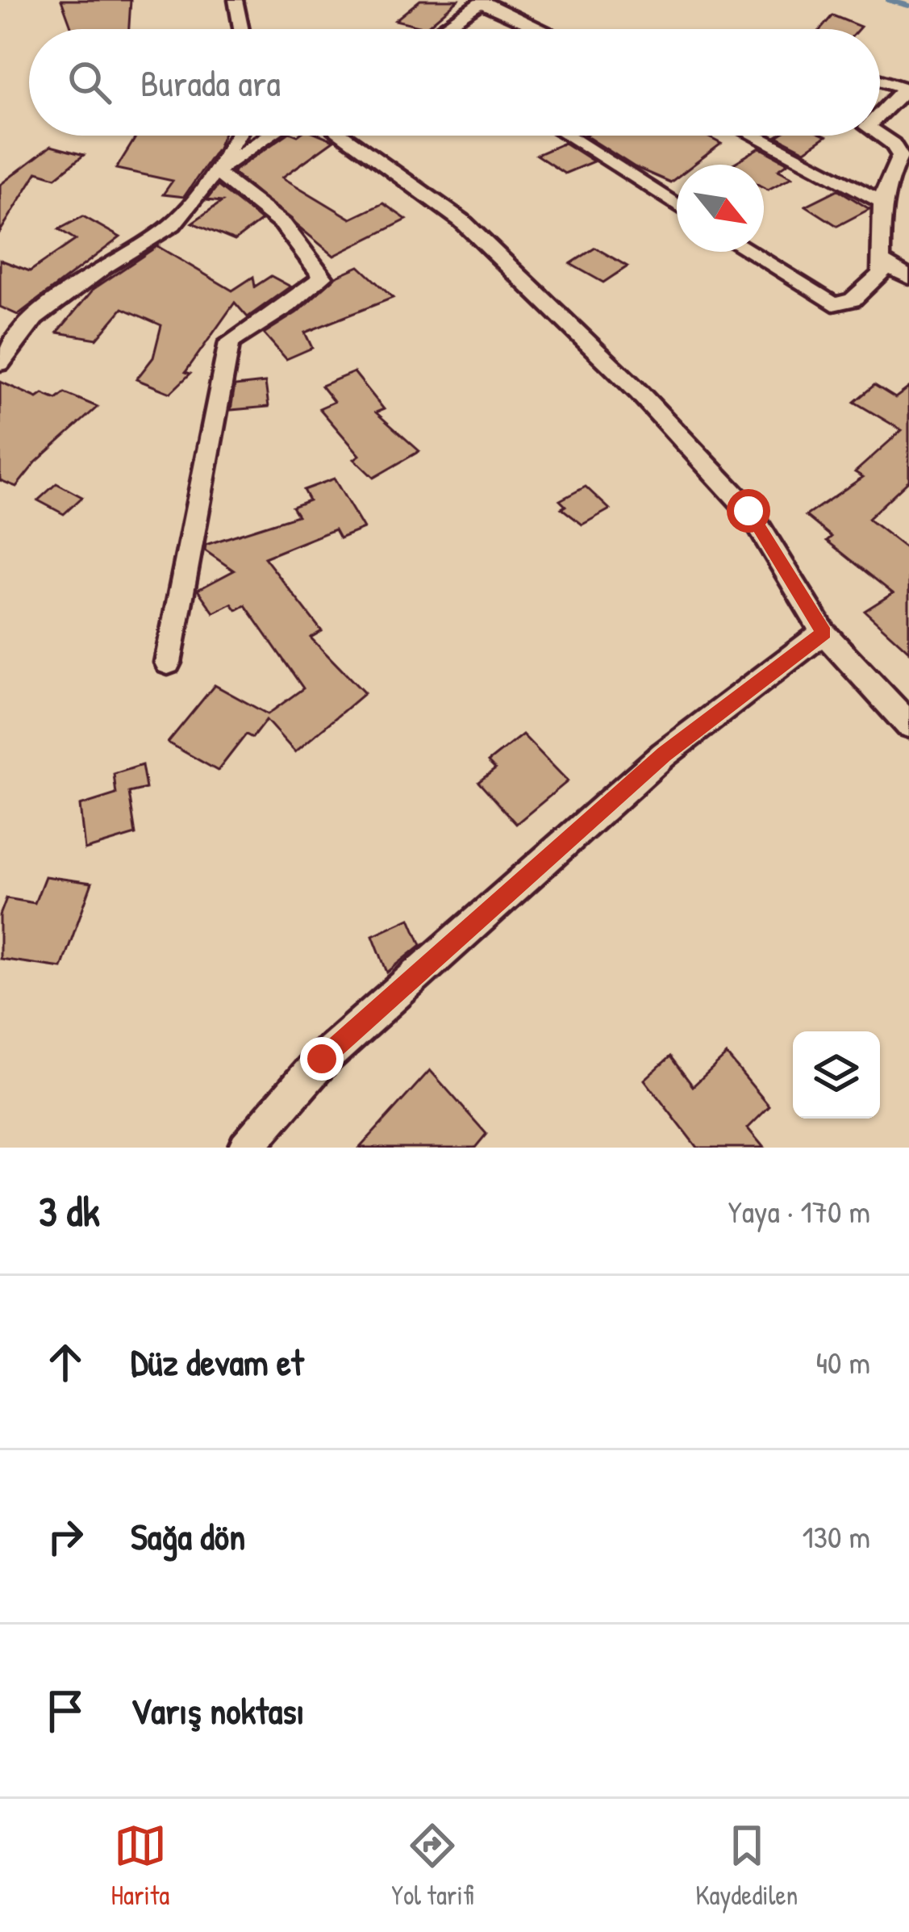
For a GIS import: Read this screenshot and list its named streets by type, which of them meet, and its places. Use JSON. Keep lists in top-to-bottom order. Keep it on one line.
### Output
{"north":"bottom right","page":{"search":"Burada ara","heading":["3 dk","Yaya · 170 m"],"list":[["Düz devam et","40 m"],["Sağa dön","130 m"],"Varış noktası"],"nav":["Harita","Yol tarifi","Kaydedilen"]}}
